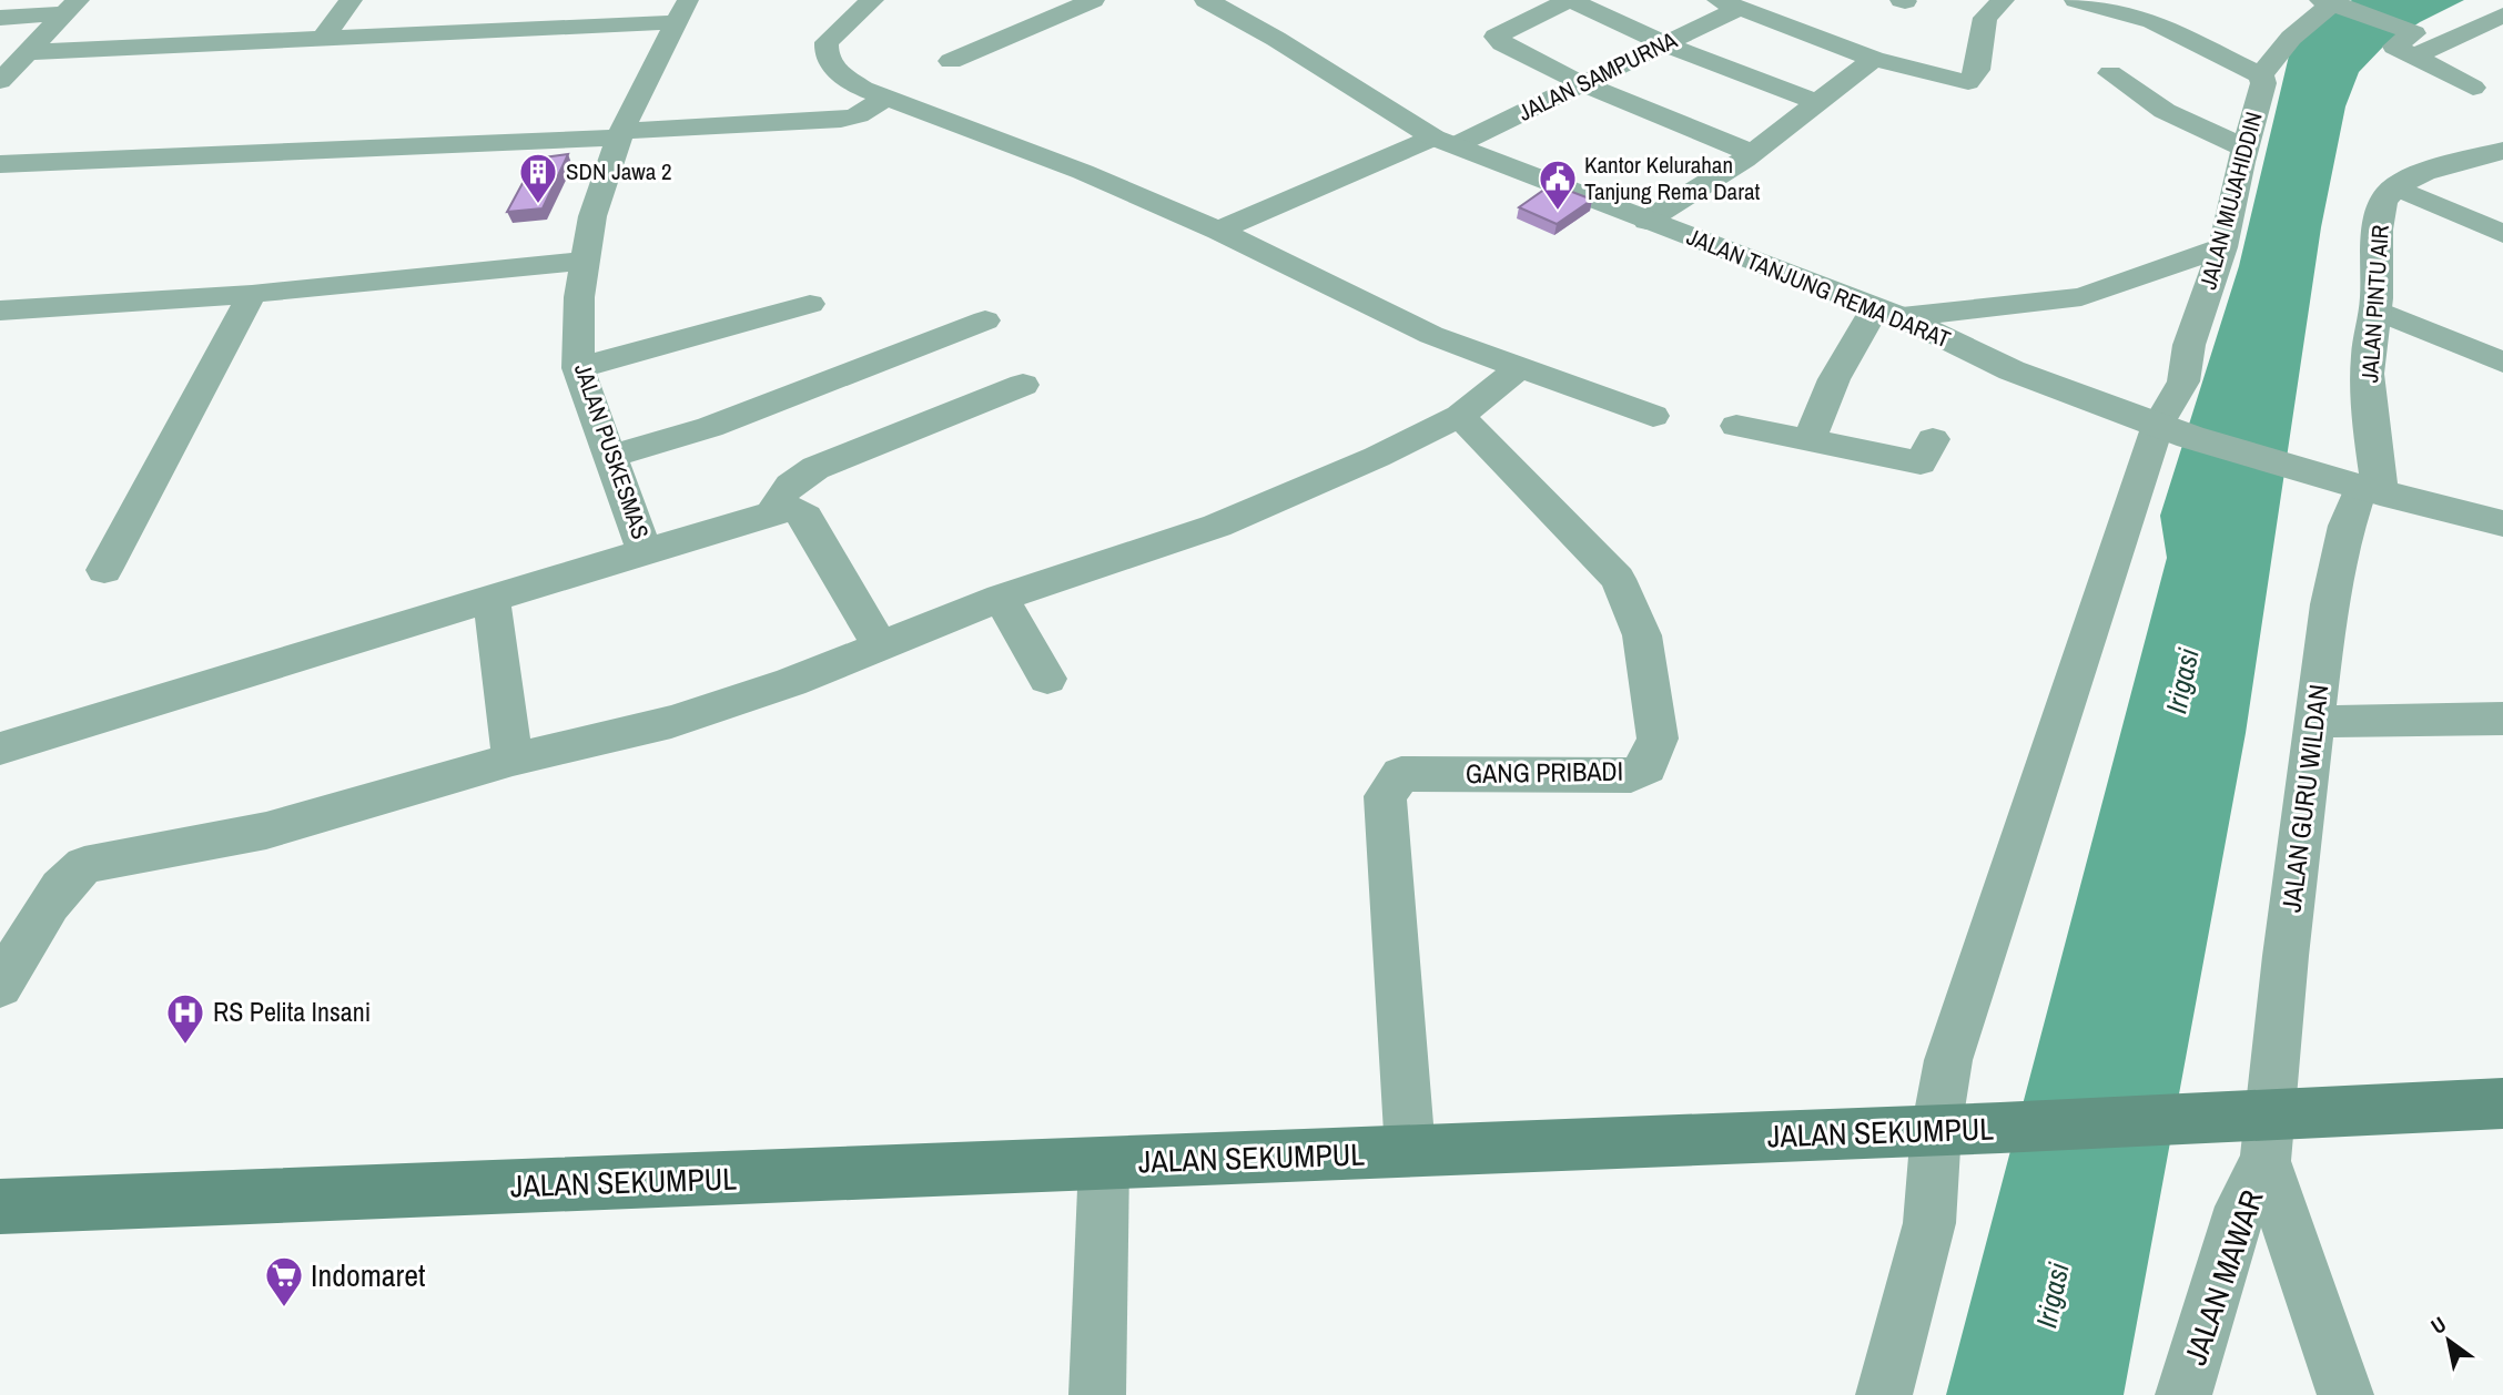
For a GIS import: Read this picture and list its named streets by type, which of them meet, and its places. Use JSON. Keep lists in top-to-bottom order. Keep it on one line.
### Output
{"streets":{"main road":["JALAN SEKUMPUL"],"street":["JALAN SAMPURNA","JALAN MUJAHIDDIN","JALAN TANJUNG REMA DARAT","JALAN PINTU AIR","JALAN PUSKESMAS","GANG PRIBADI","JALAN GURU WILDAN","JALAN MAWAR"]},"crossings":[["JALAN SAMPURNA","JALAN TANJUNG REMA DARAT"],["JALAN MUJAHIDDIN","JALAN TANJUNG REMA DARAT"],["JALAN MUJAHIDDIN","JALAN SEKUMPUL"],["JALAN TANJUNG REMA DARAT","JALAN PINTU AIR"],["JALAN TANJUNG REMA DARAT","JALAN GURU WILDAN"],["JALAN PINTU AIR","JALAN GURU WILDAN"],["GANG PRIBADI","JALAN SEKUMPUL"],["JALAN GURU WILDAN","JALAN SEKUMPUL"],["JALAN GURU WILDAN","JALAN MAWAR"],["JALAN SEKUMPUL","JALAN MAWAR"]],"water":["Irigasi"],"places":{"building":["SDN Jawa 2"],"public building":["Kantor Kelurahan Tanjung Rema Darat"],"hospital":["RS Pelita Insani"],"supermarket":["Indomaret"]},"north":"top left"}
